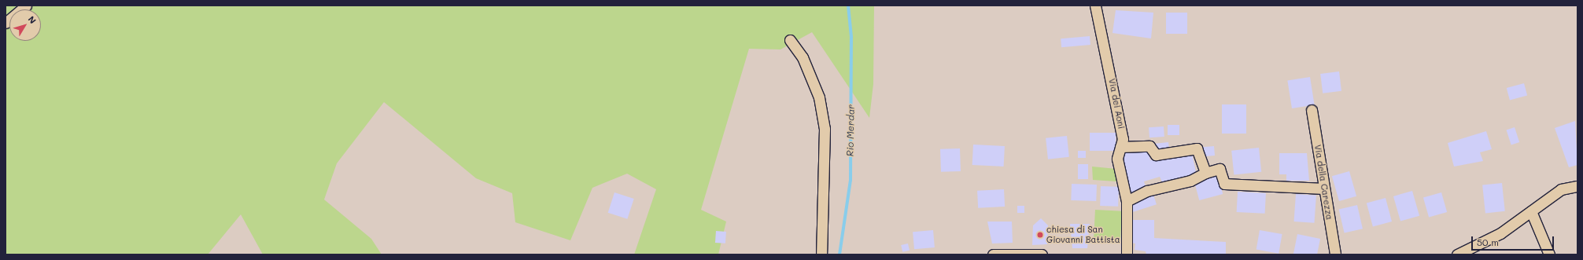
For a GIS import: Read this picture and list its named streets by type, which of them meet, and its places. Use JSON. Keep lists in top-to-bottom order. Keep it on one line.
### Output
{"streets":{"street":["Via dei Aoni","Via della Carezza"]},"water":["Rio Merdar"],"places":["chiesa di San Giovanni Battista"],"scale_bar":"50 m","north":"top right"}
